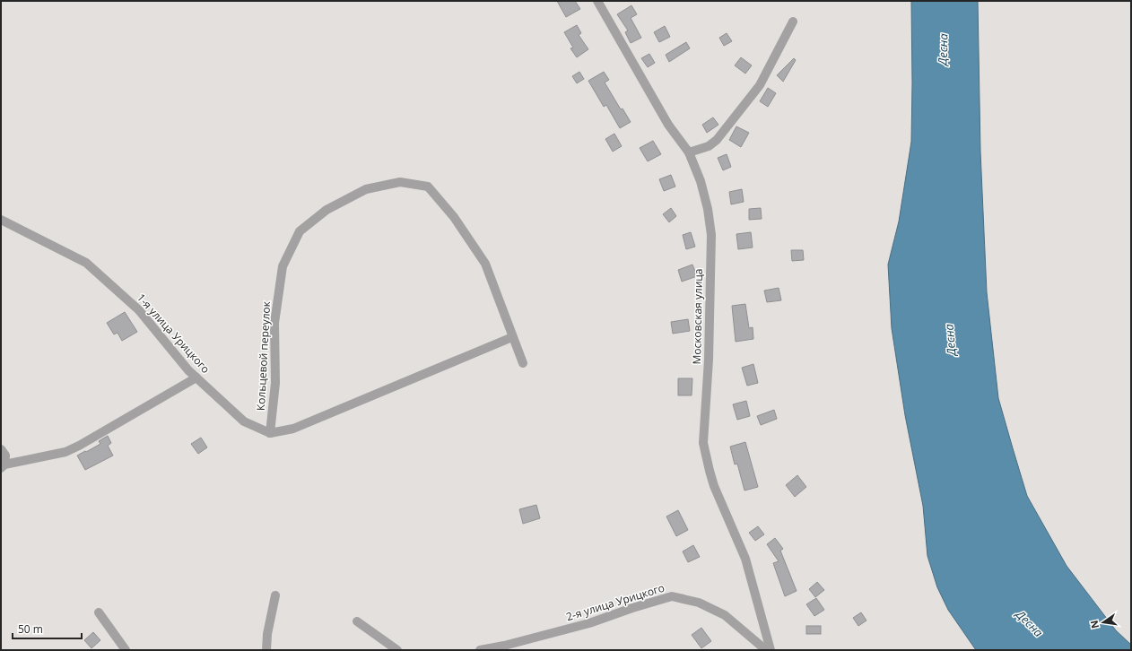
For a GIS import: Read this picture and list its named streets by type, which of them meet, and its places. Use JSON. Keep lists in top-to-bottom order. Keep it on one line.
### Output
{"streets":{"street":["Московская улица","1-я улица Урицкого","Кольцевой переулок","2-я улица Урицкого"]},"crossings":[["1-я улица Урицкого","Кольцевой переулок"]],"water":["Десна"],"scale_bar":"50 m","north":"left"}
